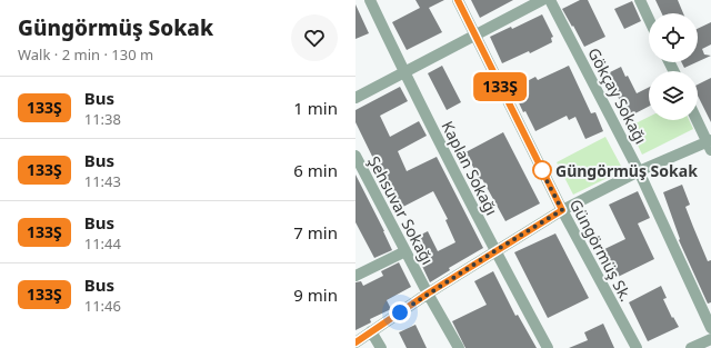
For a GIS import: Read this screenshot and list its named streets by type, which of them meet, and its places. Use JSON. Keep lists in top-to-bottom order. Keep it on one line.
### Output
{"streets":{"street":["Gökçay Sokağı","Kaplan Sokağı","Şehsuvar Sokağı","Güngörmüş Sk."]},"places":["Güngörmüş Sokak"],"lines":["bus line 133Ş"],"page":{"heading":["Güngörmüş Sokak","Walk · 2 min · 130 m"],"on_map":"133Ş","list":[{"mark":"133Ş","name":"Bus","note":"11:38","value":"1 min"},{"mark":"133Ş","name":"Bus","note":"11:43","value":"6 min"},{"mark":"133Ş","name":"Bus","note":"11:44","value":"7 min"},{"mark":"133Ş","name":"Bus","note":"11:46","value":"9 min"}]}}
